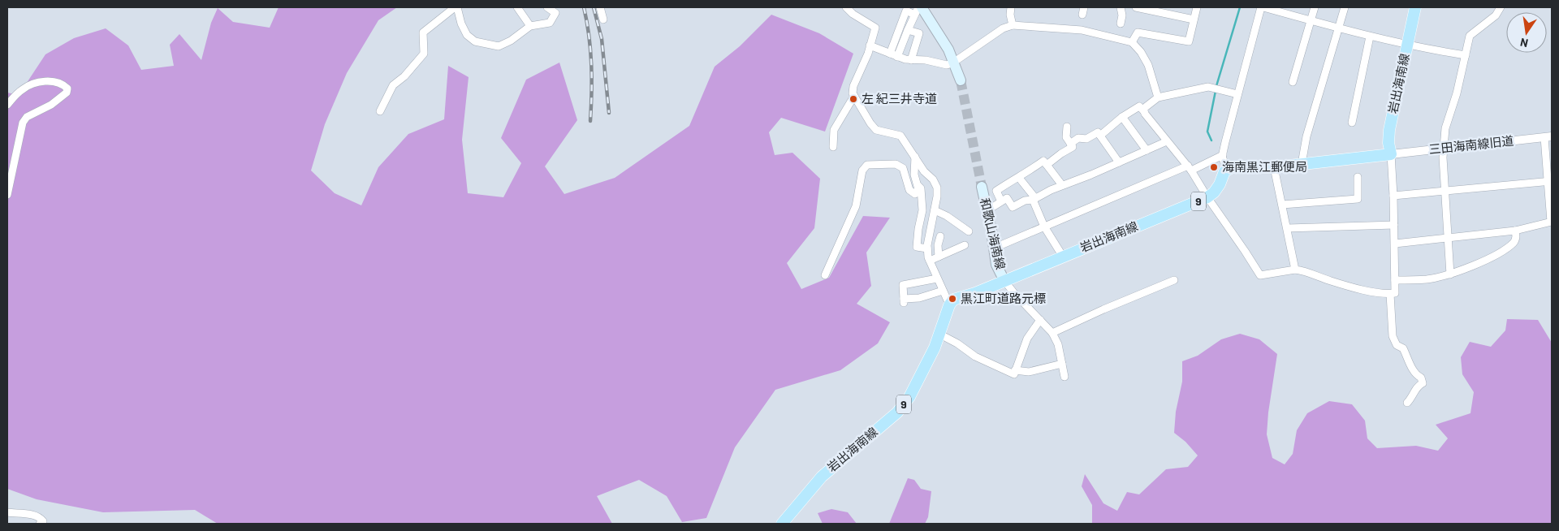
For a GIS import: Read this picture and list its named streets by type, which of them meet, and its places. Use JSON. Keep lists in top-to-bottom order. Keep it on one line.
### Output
{"streets":{"main road":["岩出海南線","9","和歌山海南線"],"street":["三田海南線旧道"]},"crossings":[["岩出海南線","三田海南線旧道"],["岩出海南線","和歌山海南線"]],"places":["左 紀三井寺道","海南黒江郵便局","黒江町道路元標"],"north":"bottom"}
